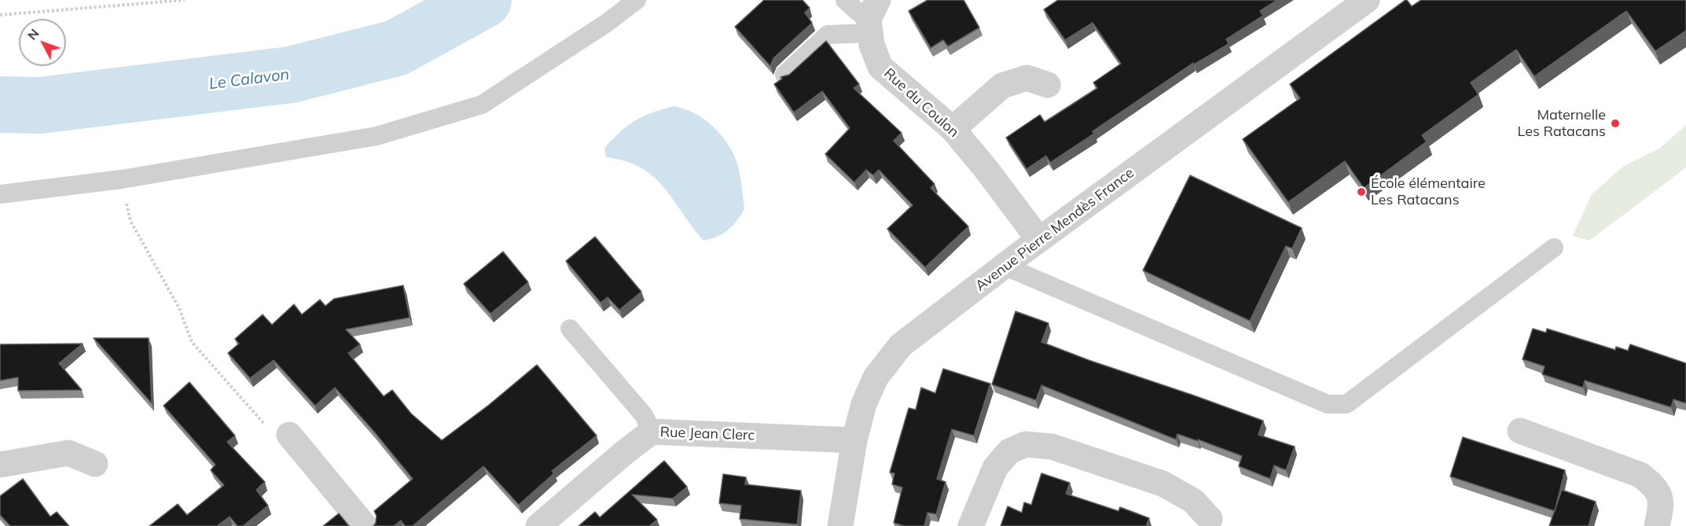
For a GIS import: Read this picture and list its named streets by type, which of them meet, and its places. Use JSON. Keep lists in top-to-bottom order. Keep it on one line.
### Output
{"streets":{"street":["Rue du Coulon","Avenue Pierre Mendès France","Rue Jean Clerc"]},"crossings":[["Rue du Coulon","Avenue Pierre Mendès France"],["Avenue Pierre Mendès France","Rue Jean Clerc"]],"water":["Le Calavon"],"places":["Maternelle Les Ratacans","École élémentaire Les Ratacans"],"north":"top left"}
